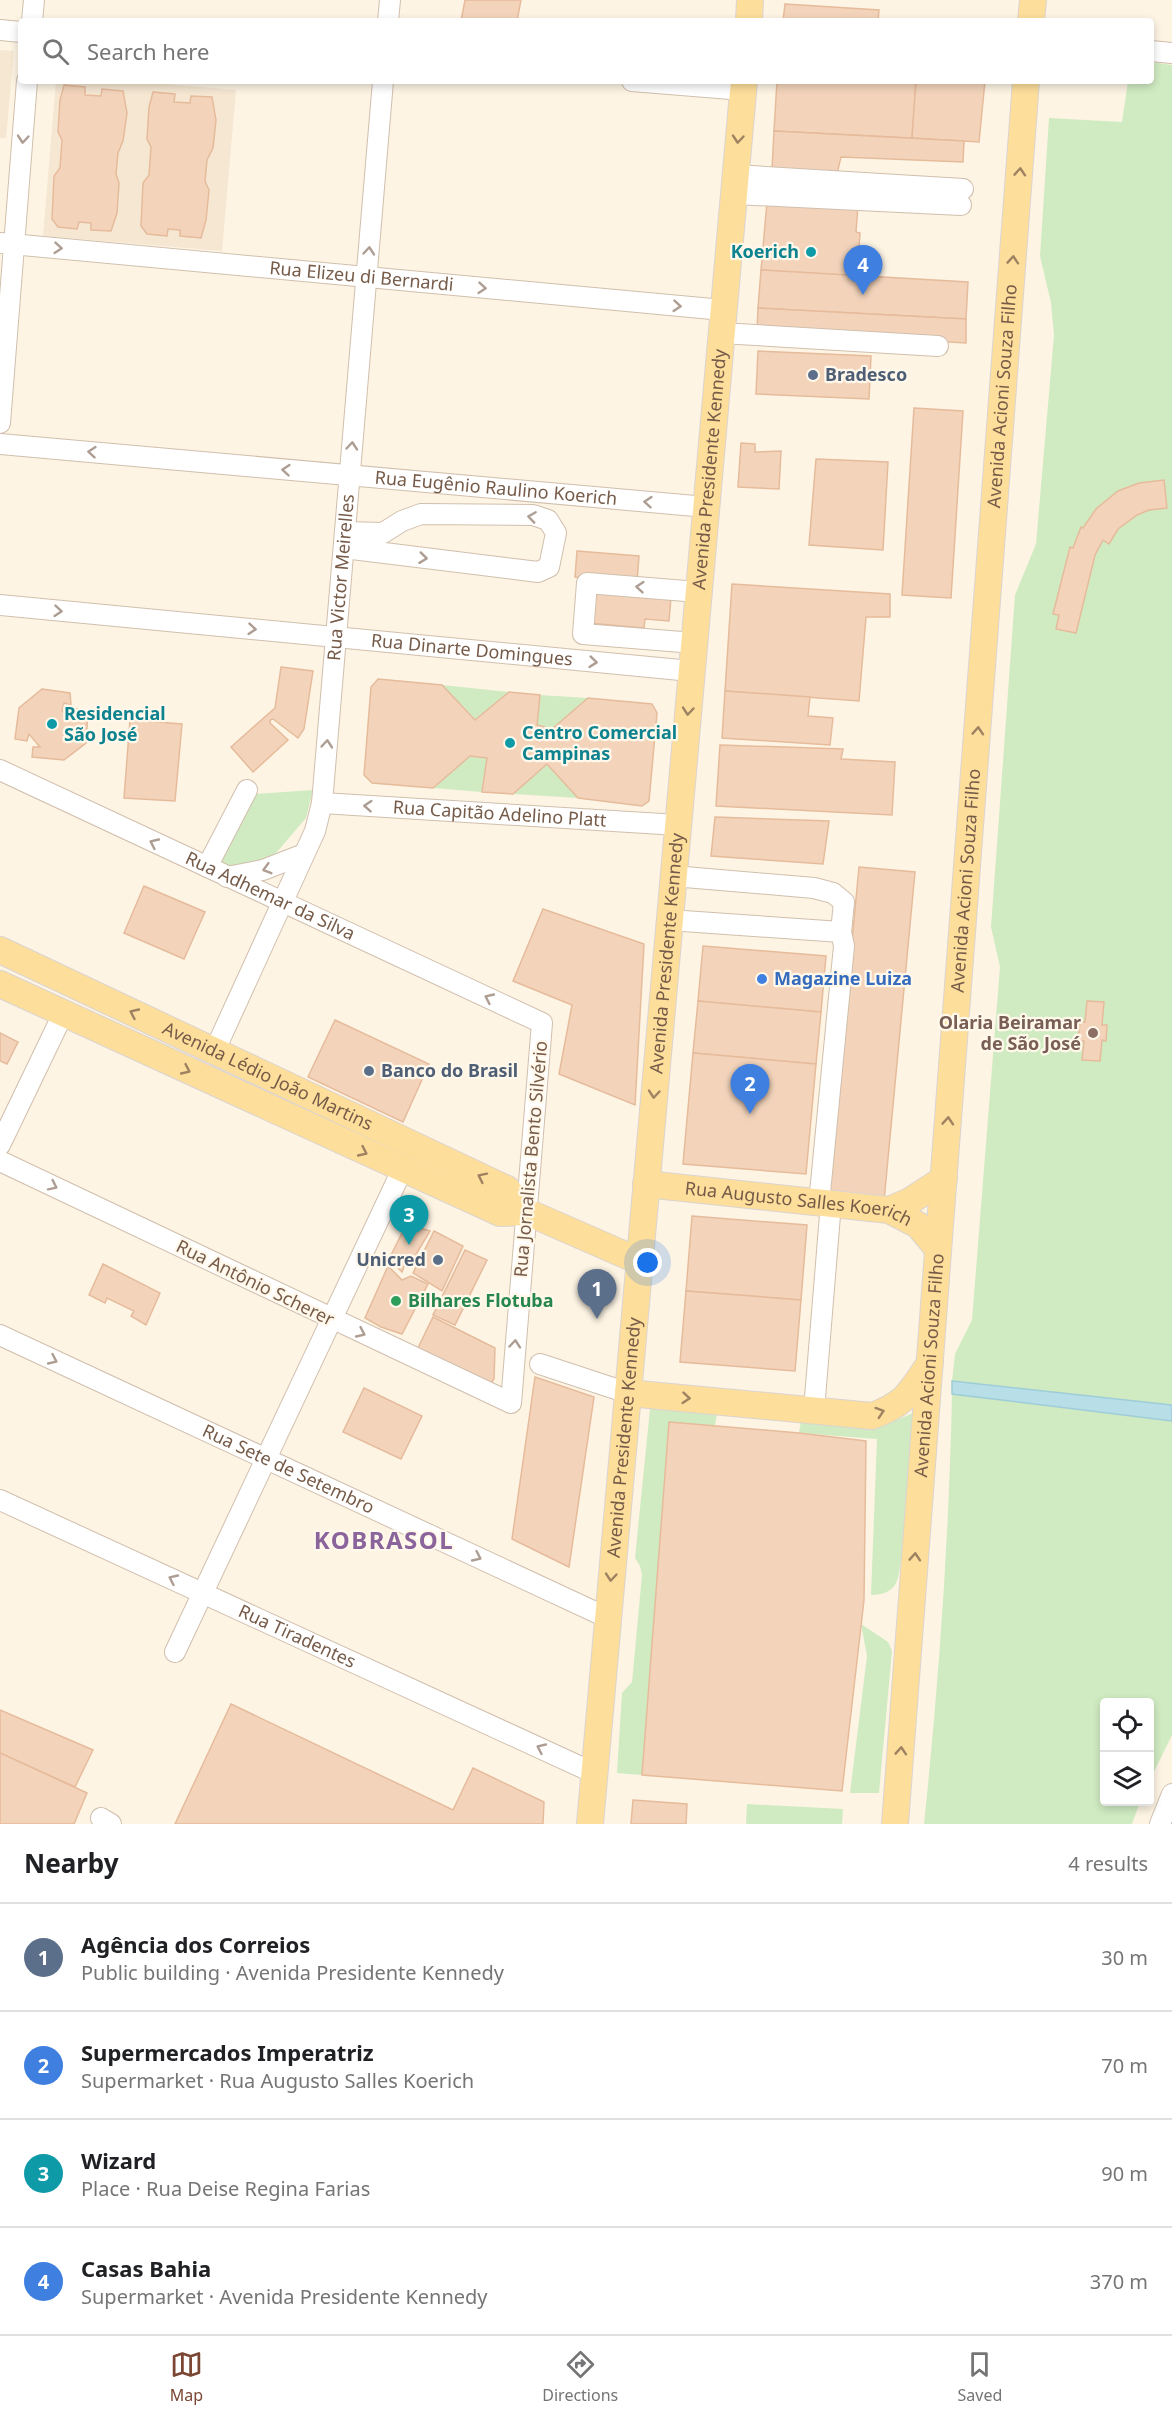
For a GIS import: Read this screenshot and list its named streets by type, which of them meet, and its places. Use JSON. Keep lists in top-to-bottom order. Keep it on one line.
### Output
{"streets":{"main road":["Avenida Acioni Souza Filho","Avenida Presidente Kennedy","Avenida Lédio João Martins","Rua Augusto Salles Koerich"],"street":["Rua Elizeu di Bernardi","Rua Eugênio Raulino Koerich","Rua Victor Meirelles","Rua Dinarte Domingues","Rua Capitão Adelino Platt","Rua Adhemar da Silva","Rua Jornalista Bento Silvério","Rua Antônio Scherer","Rua Sete de Setembro","Rua Tiradentes"]},"crossings":[["Rua Elizeu di Bernardi","Avenida Presidente Kennedy"],["Rua Elizeu di Bernardi","Rua Victor Meirelles"],["Avenida Acioni Souza Filho","Rua Augusto Salles Koerich"],["Avenida Presidente Kennedy","Rua Eugênio Raulino Koerich"],["Avenida Presidente Kennedy","Rua Dinarte Domingues"],["Avenida Presidente Kennedy","Rua Capitão Adelino Platt"],["Avenida Presidente Kennedy","Avenida Lédio João Martins"],["Avenida Presidente Kennedy","Rua Augusto Salles Koerich"],["Avenida Presidente Kennedy","Rua Sete de Setembro"],["Avenida Presidente Kennedy","Rua Tiradentes"],["Rua Eugênio Raulino Koerich","Rua Victor Meirelles"],["Rua Victor Meirelles","Rua Dinarte Domingues"],["Rua Victor Meirelles","Rua Capitão Adelino Platt"],["Rua Victor Meirelles","Rua Adhemar da Silva"],["Rua Victor Meirelles","Avenida Lédio João Martins"],["Rua Adhemar da Silva","Rua Jornalista Bento Silvério"],["Avenida Lédio João Martins","Rua Jornalista Bento Silvério"],["Rua Jornalista Bento Silvério","Rua Antônio Scherer"]],"one_way":["Rua Elizeu di Bernardi","Avenida Acioni Souza Filho","Avenida Presidente Kennedy","Rua Eugênio Raulino Koerich","Rua Victor Meirelles","Rua Dinarte Domingues","Rua Capitão Adelino Platt","Rua Adhemar da Silva","Rua Antônio Scherer","Rua Sete de Setembro","Rua Tiradentes"],"districts":["KOBRASOL"],"places":["Koerich","Bradesco","Residencial São José","Centro Comercial Campinas","Magazine Luiza","Olaria Beiramar de São José","Banco do Brasil","Unicred","Bilhares Flotuba"],"page":{"search":"Search here","pins":["4","2","3","1"],"heading":["Nearby","4 results"],"list":[{"mark":"1","name":"Agência dos Correios","note":"Public building · Avenida Presidente Kennedy","value":"30 m"},{"mark":"2","name":"Supermercados Imperatriz","note":"Supermarket · Rua Augusto Salles Koerich","value":"70 m"},{"mark":"3","name":"Wizard","note":"Place · Rua Deise Regina Farias","value":"90 m"},{"mark":"4","name":"Casas Bahia","note":"Supermarket · Avenida Presidente Kennedy","value":"370 m"}],"nav":["Map","Directions","Saved"]}}
